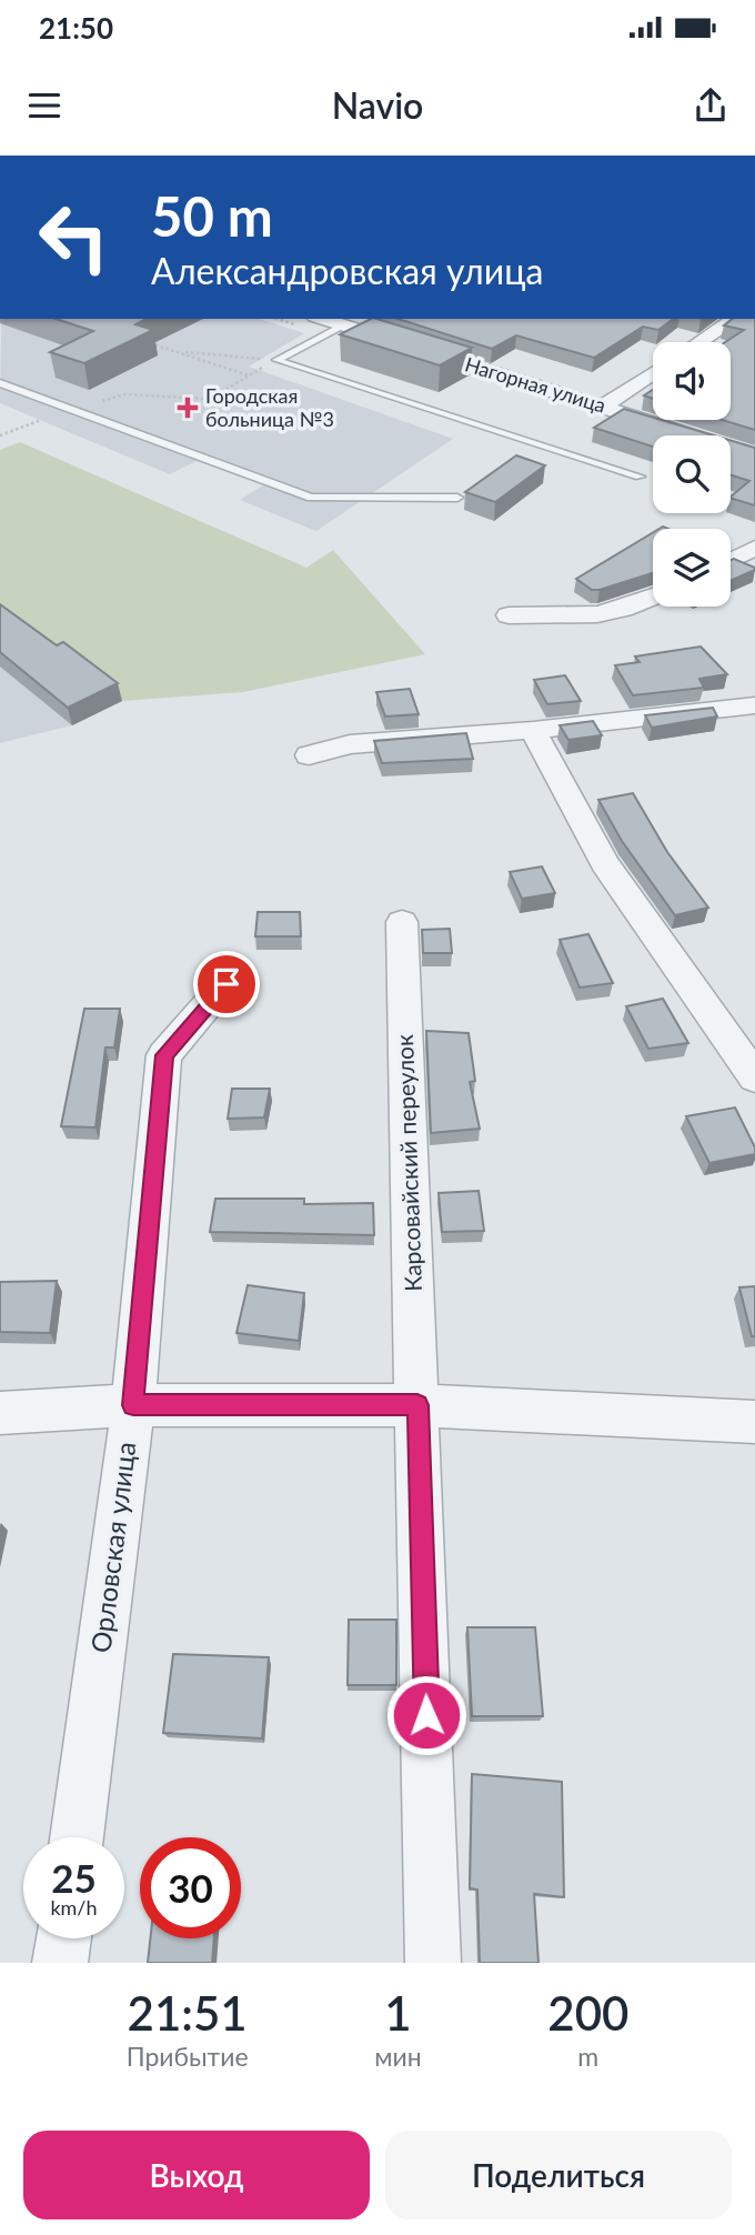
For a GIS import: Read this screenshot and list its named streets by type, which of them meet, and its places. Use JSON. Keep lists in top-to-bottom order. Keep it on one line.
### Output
{"streets":{"street":["Нагорная улица","Карсовайский переулок","Орловская улица"]},"places":{"health":["Городская больница №3"]},"page":{"status":"21:50","header":"Navio","turn":["50 m","Александровская улица"],"speed":"25 km/h","limit":"30","eta":["21:51","Прибытие","1","мин","200","m"],"buttons":["Выход","Поделиться"]}}
